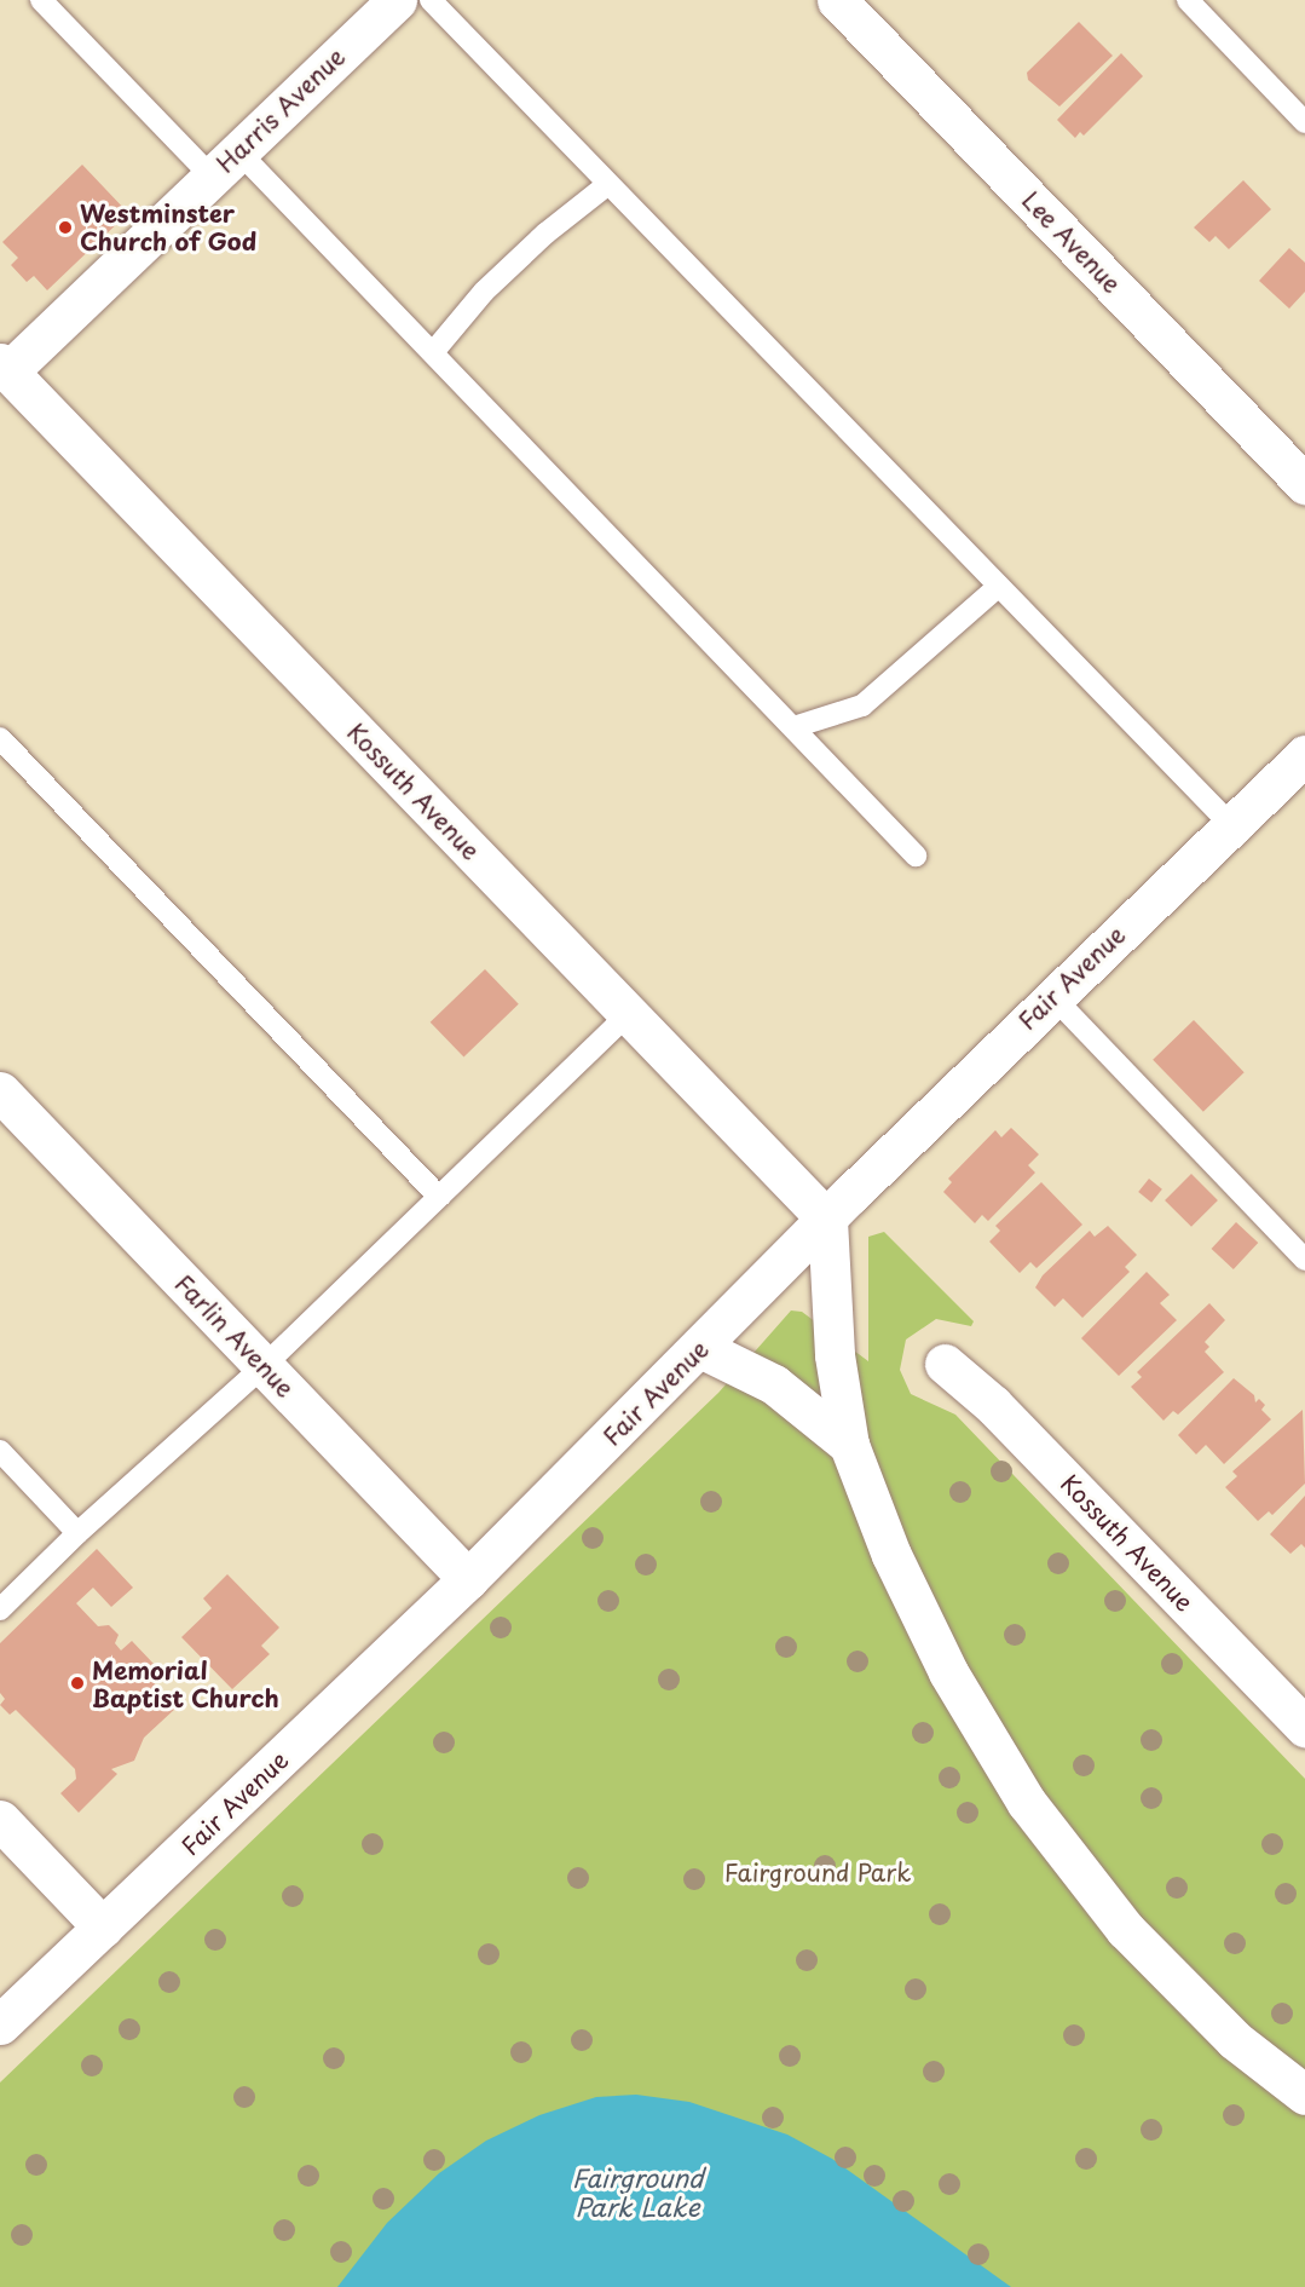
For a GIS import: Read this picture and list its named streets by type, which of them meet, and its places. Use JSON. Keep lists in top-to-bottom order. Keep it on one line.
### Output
{"streets":{"street":["Harris Avenue","Lee Avenue","Kossuth Avenue","Fair Avenue","Farlin Avenue"]},"crossings":[["Harris Avenue","Kossuth Avenue"],["Kossuth Avenue","Fair Avenue"],["Fair Avenue","Farlin Avenue"]],"water":["Fairground Park Lake"],"parks":["Fairground Park"],"places":["Westminster Church of God","Memorial Baptist Church"]}
